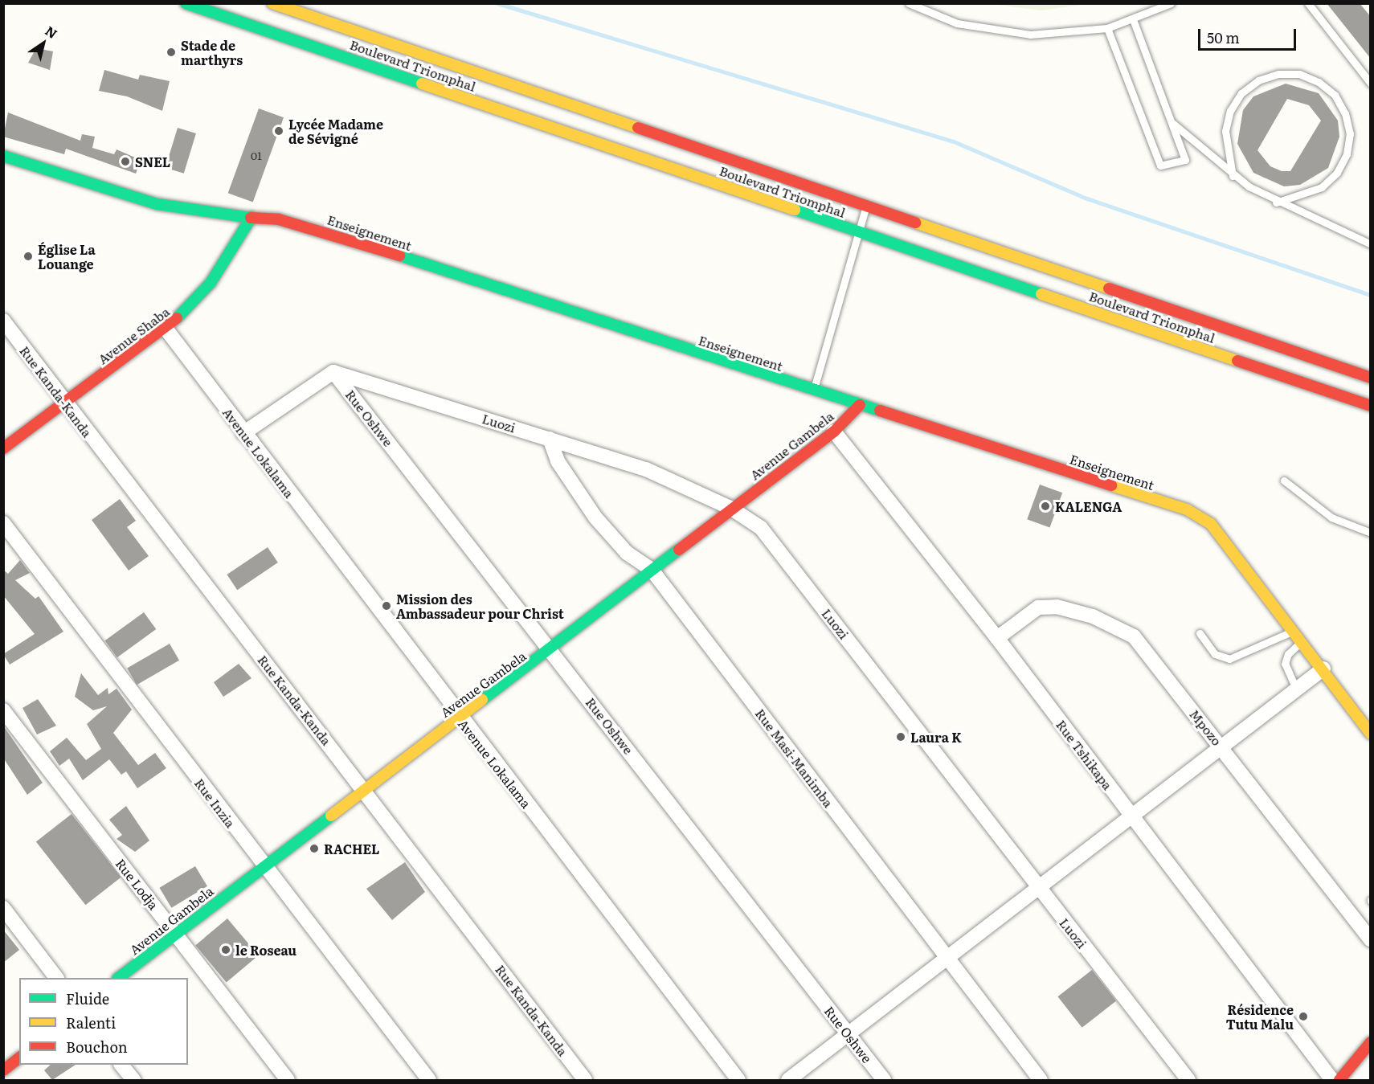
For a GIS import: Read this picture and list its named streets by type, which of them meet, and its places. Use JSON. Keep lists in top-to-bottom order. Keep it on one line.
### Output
{"streets":{"main road":["Boulevard Triomphal","Enseignement","Avenue Shaba","Avenue Gambela"],"street":["Rue Kanda-Kanda","Rue Oshwe","Luozi","Avenue Lokalama","Mpozo","Rue Tshikapa","Rue Masi-Manimba","Rue Inzia","Rue Lodja"]},"crossings":[["Enseignement","Avenue Shaba"],["Enseignement","Avenue Gambela"],["Avenue Shaba","Rue Kanda-Kanda"],["Avenue Shaba","Avenue Lokalama"],["Rue Kanda-Kanda","Avenue Gambela"],["Rue Oshwe","Luozi"],["Rue Oshwe","Avenue Gambela"],["Luozi","Avenue Gambela"],["Luozi","Rue Masi-Manimba"],["Avenue Gambela","Avenue Lokalama"],["Avenue Gambela","Rue Tshikapa"],["Avenue Gambela","Rue Masi-Manimba"],["Avenue Gambela","Rue Inzia"],["Avenue Gambela","Rue Lodja"],["Mpozo","Rue Tshikapa"]],"places":["Stade de marthyrs","Lycée Madame de Sévigné","SNEL","Église La Louange","KALENGA","Mission des Ambassadeur pour Christ","Laura K","RACHEL","le Roseau","Résidence Tutu Malu"],"house_numbers":["01"],"legend":["Fluide","Ralenti","Bouchon"],"scale_bar":"50 m","north":"top right"}
